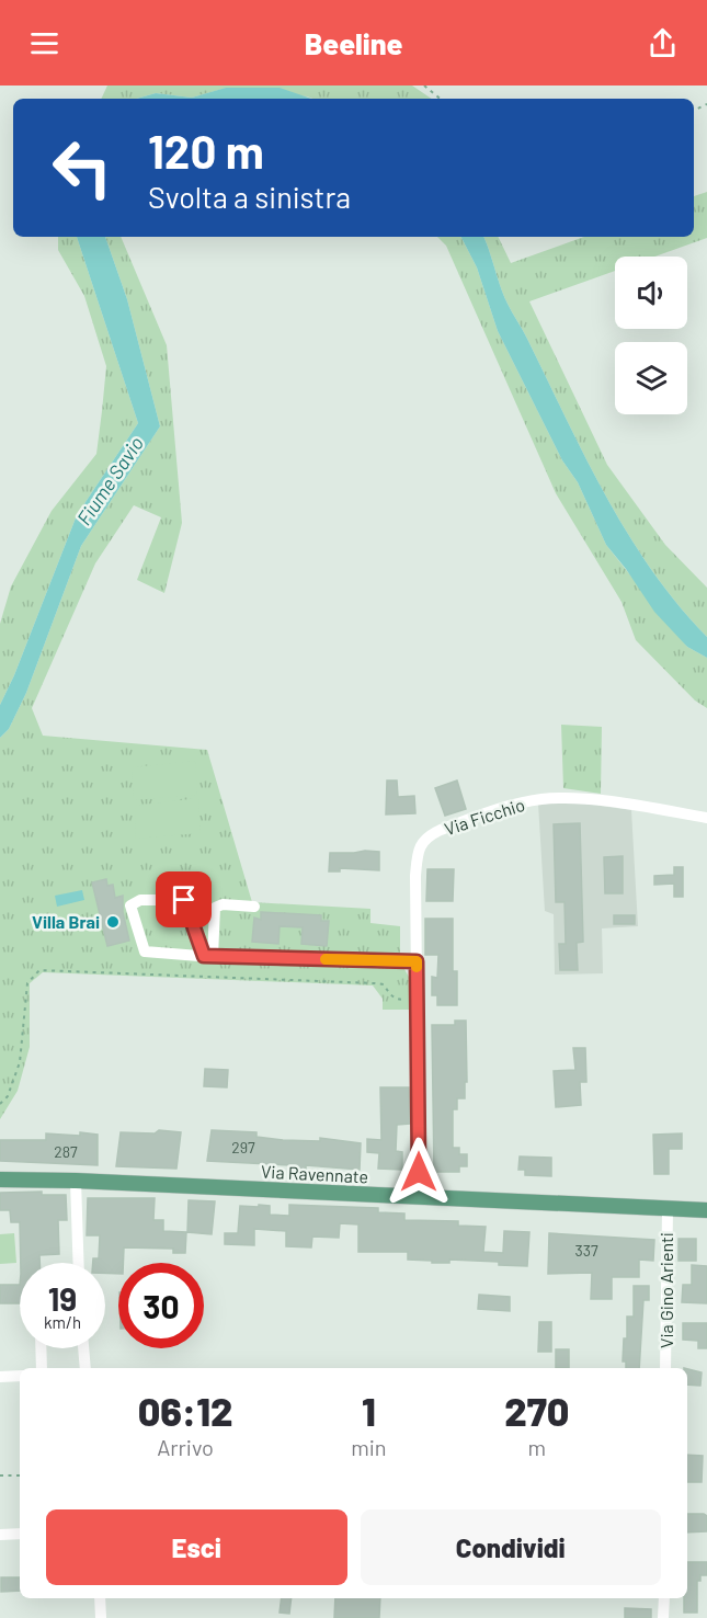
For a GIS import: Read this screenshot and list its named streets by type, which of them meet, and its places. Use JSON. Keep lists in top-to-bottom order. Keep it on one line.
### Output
{"streets":{"main road":["Via Ravennate"],"street":["Via Ficchio","Via Gino Arienti"]},"crossings":[["Via Ficchio","Via Ravennate"],["Via Ravennate","Via Gino Arienti"]],"water":["Fiume Savio"],"places":["Villa Brai"],"house_numbers":["297","287","337"],"page":{"header":"Beeline","turn":["120 m","Svolta a sinistra"],"speed":"19 km/h","limit":"30","eta":["06:12","Arrivo","1","min","270","m"],"buttons":["Esci","Condividi"]}}
